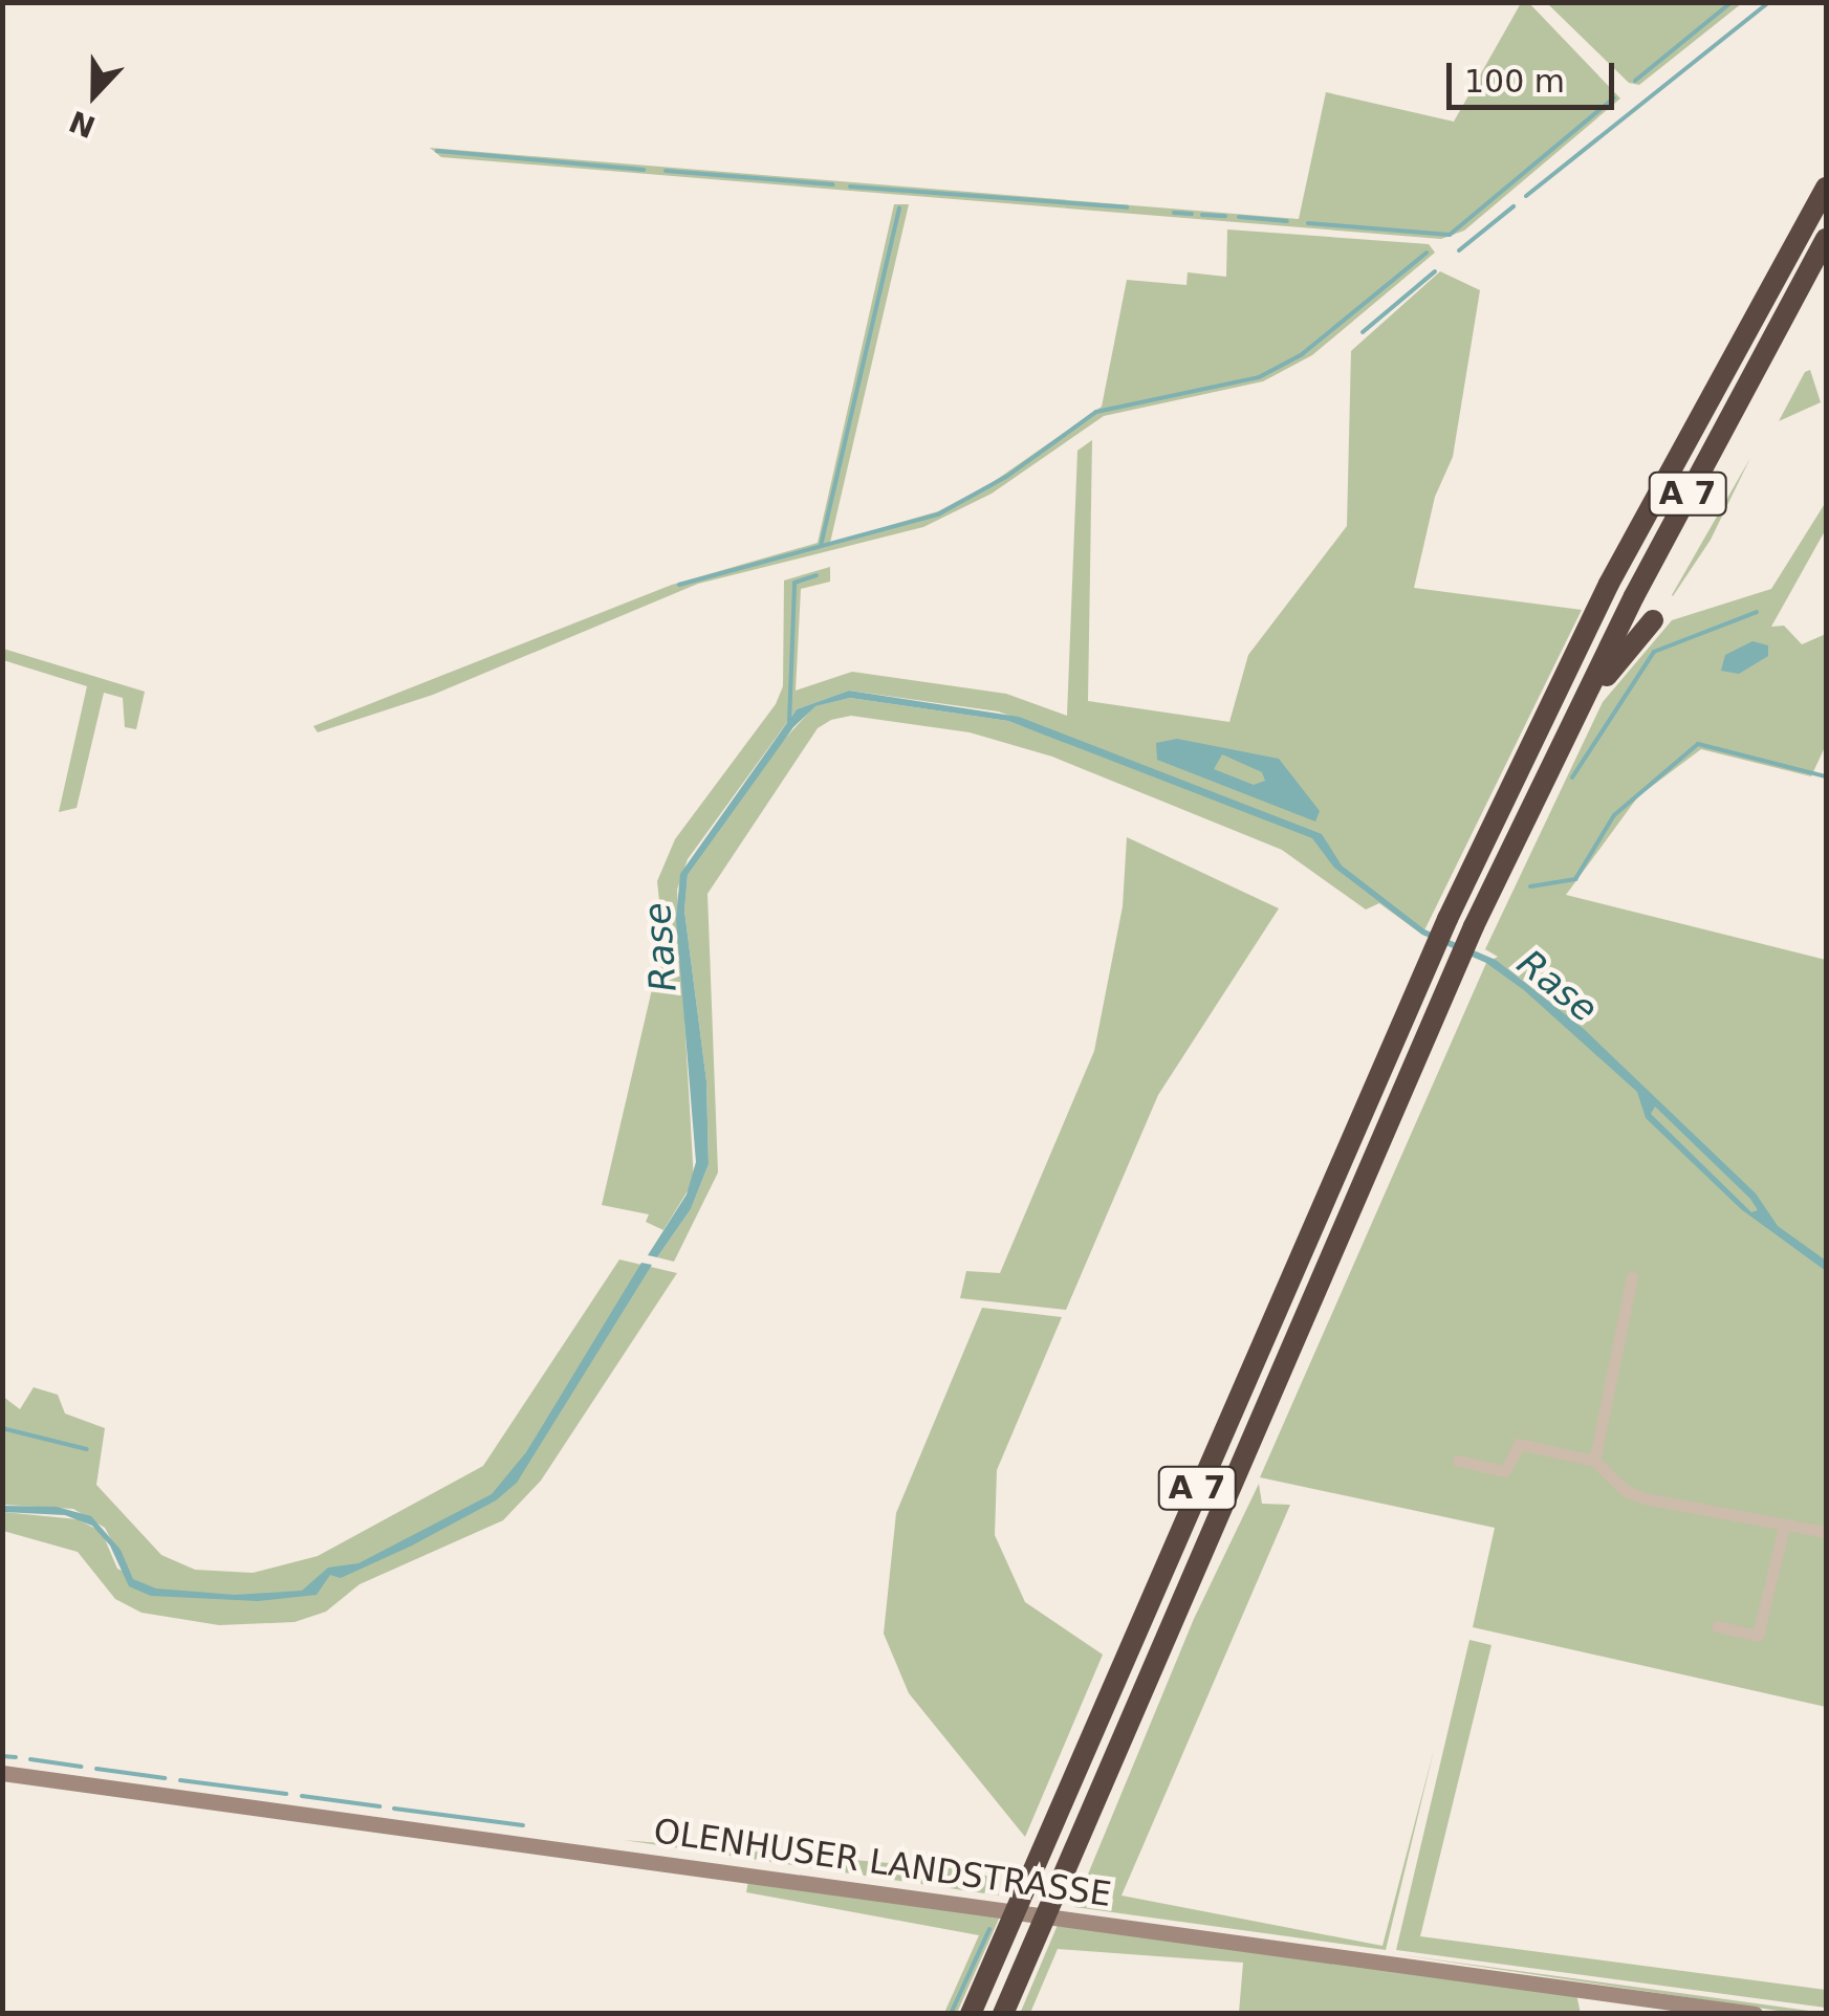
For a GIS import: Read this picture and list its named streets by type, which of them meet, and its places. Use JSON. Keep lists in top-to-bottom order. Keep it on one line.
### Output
{"streets":{"highway":["A 7"],"street":["OLENHUSER LANDSTRASSE"]},"water":["Rase"],"scale_bar":"100 m","north":"bottom"}
